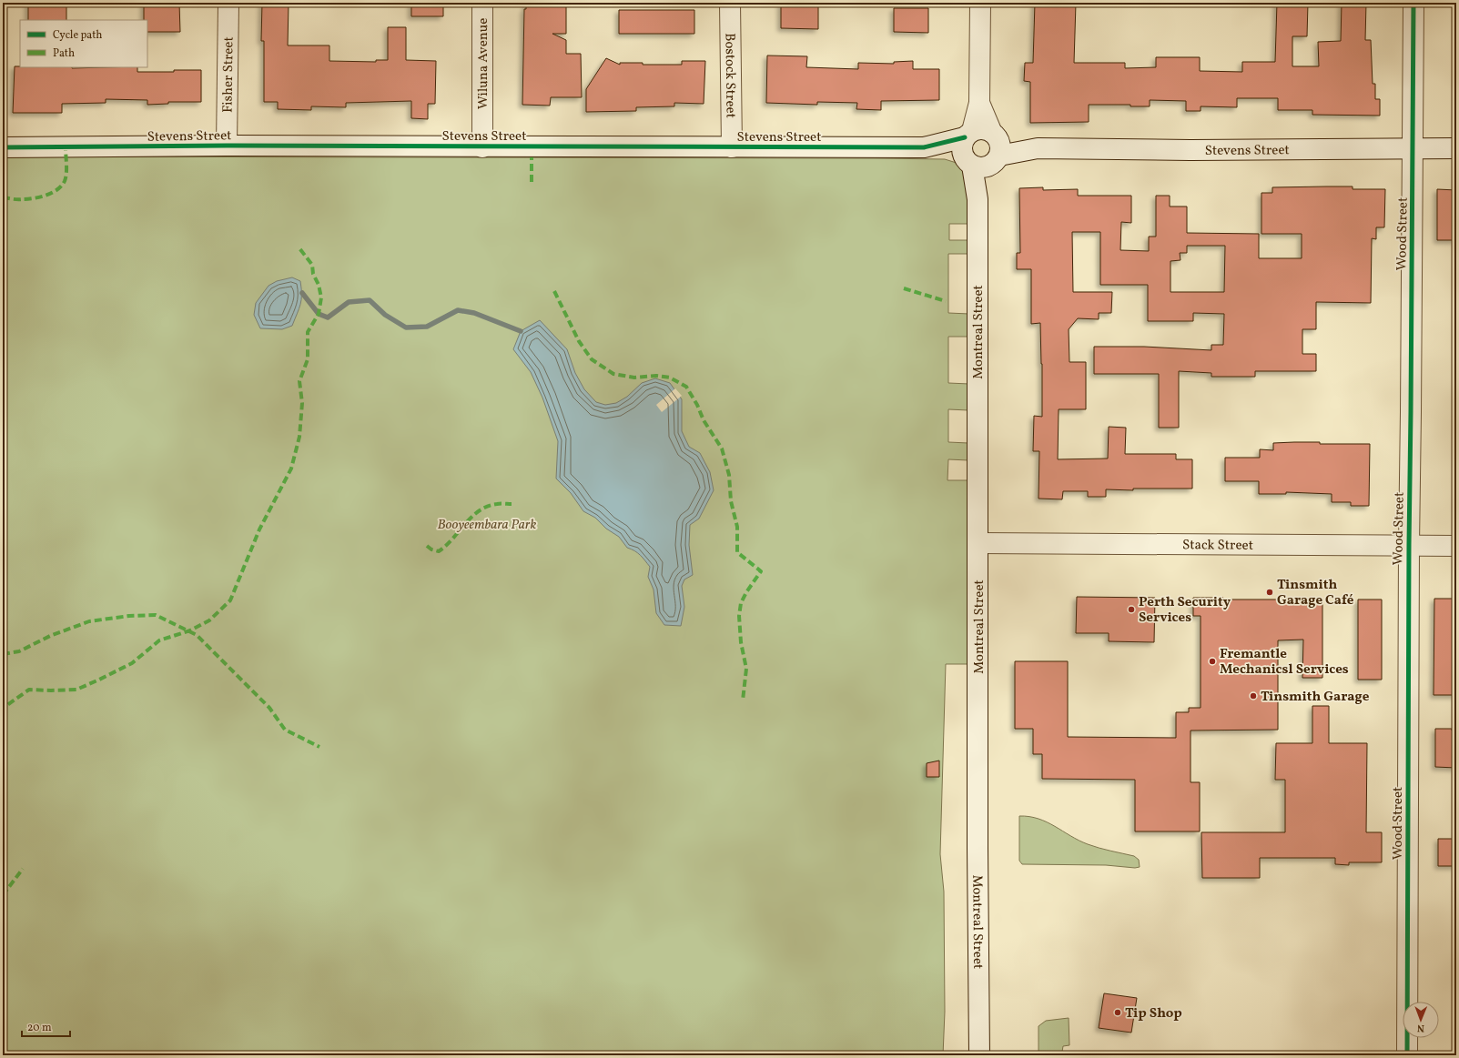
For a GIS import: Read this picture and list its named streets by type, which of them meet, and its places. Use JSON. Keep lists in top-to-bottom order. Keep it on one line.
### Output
{"streets":{"street":["Wiluna Avenue","Fisher Street","Bostock Street","Stevens Street","Wood Street","Montreal Street","Stack Street"]},"crossings":[["Wiluna Avenue","Stevens Street"],["Fisher Street","Stevens Street"],["Bostock Street","Stevens Street"],["Stevens Street","Wood Street"],["Stevens Street","Montreal Street"],["Wood Street","Stack Street"],["Montreal Street","Stack Street"]],"parks":["Booyeembara Park"],"places":["Tinsmith Garage Café","Perth Security Services","Fremantle Mechanicsl Services","Tinsmith Garage","Tip Shop"],"legend":["Cycle path","Path"],"scale_bar":"20 m","north":"bottom"}
